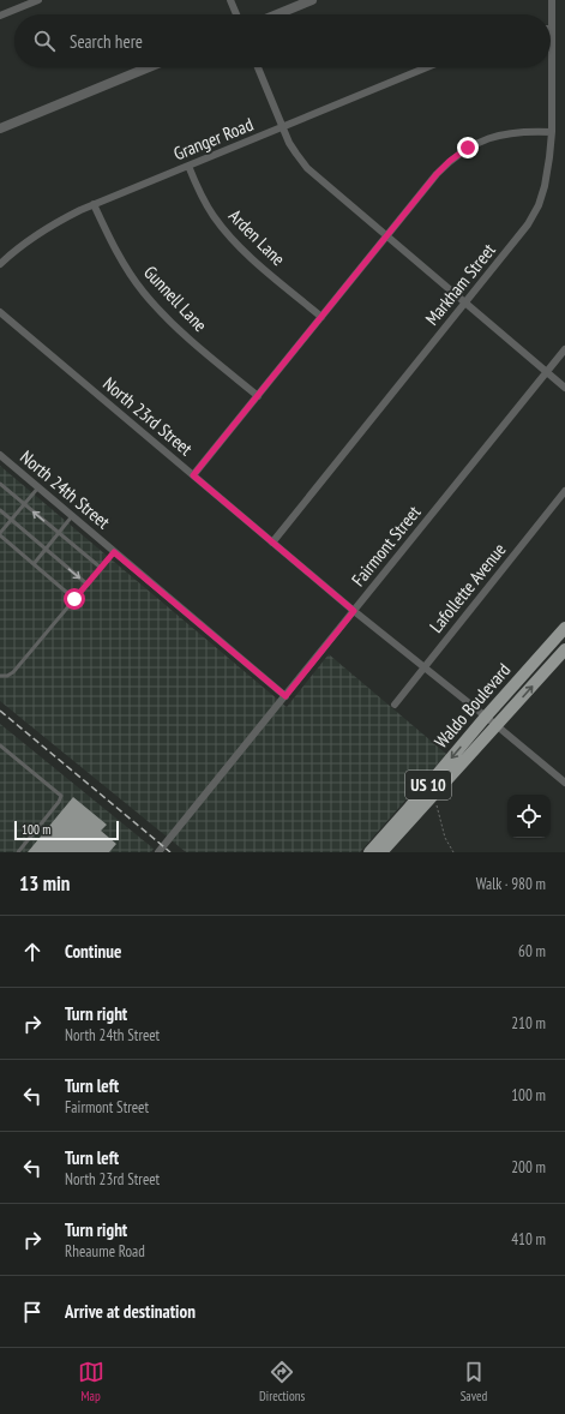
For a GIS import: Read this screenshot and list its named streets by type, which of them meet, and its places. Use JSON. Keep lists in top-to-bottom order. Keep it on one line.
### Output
{"streets":{"main road":["Waldo Boulevard","US 10"],"street":["Granger Road","Arden Lane","Markham Street","Gunnell Lane","North 23rd Street","North 24th Street","Fairmont Street","Lafollette Avenue"]},"crossings":[["Granger Road","Arden Lane"],["Granger Road","Gunnell Lane"],["Markham Street","North 23rd Street"],["North 23rd Street","Fairmont Street"],["North 23rd Street","Lafollette Avenue"],["North 23rd Street","Waldo Boulevard"],["North 24th Street","Fairmont Street"]],"scale_bar":"100 m","page":{"search":"Search here","scale":"100 m","heading":["13 min","Walk · 980 m"],"list":[["Continue","60 m"],["Turn right","North 24th Street","210 m"],["Turn left","Fairmont Street","100 m"],["Turn left","North 23rd Street","200 m"],["Turn right","Rheaume Road","410 m"],"Arrive at destination"],"nav":["Map","Directions","Saved"]}}
